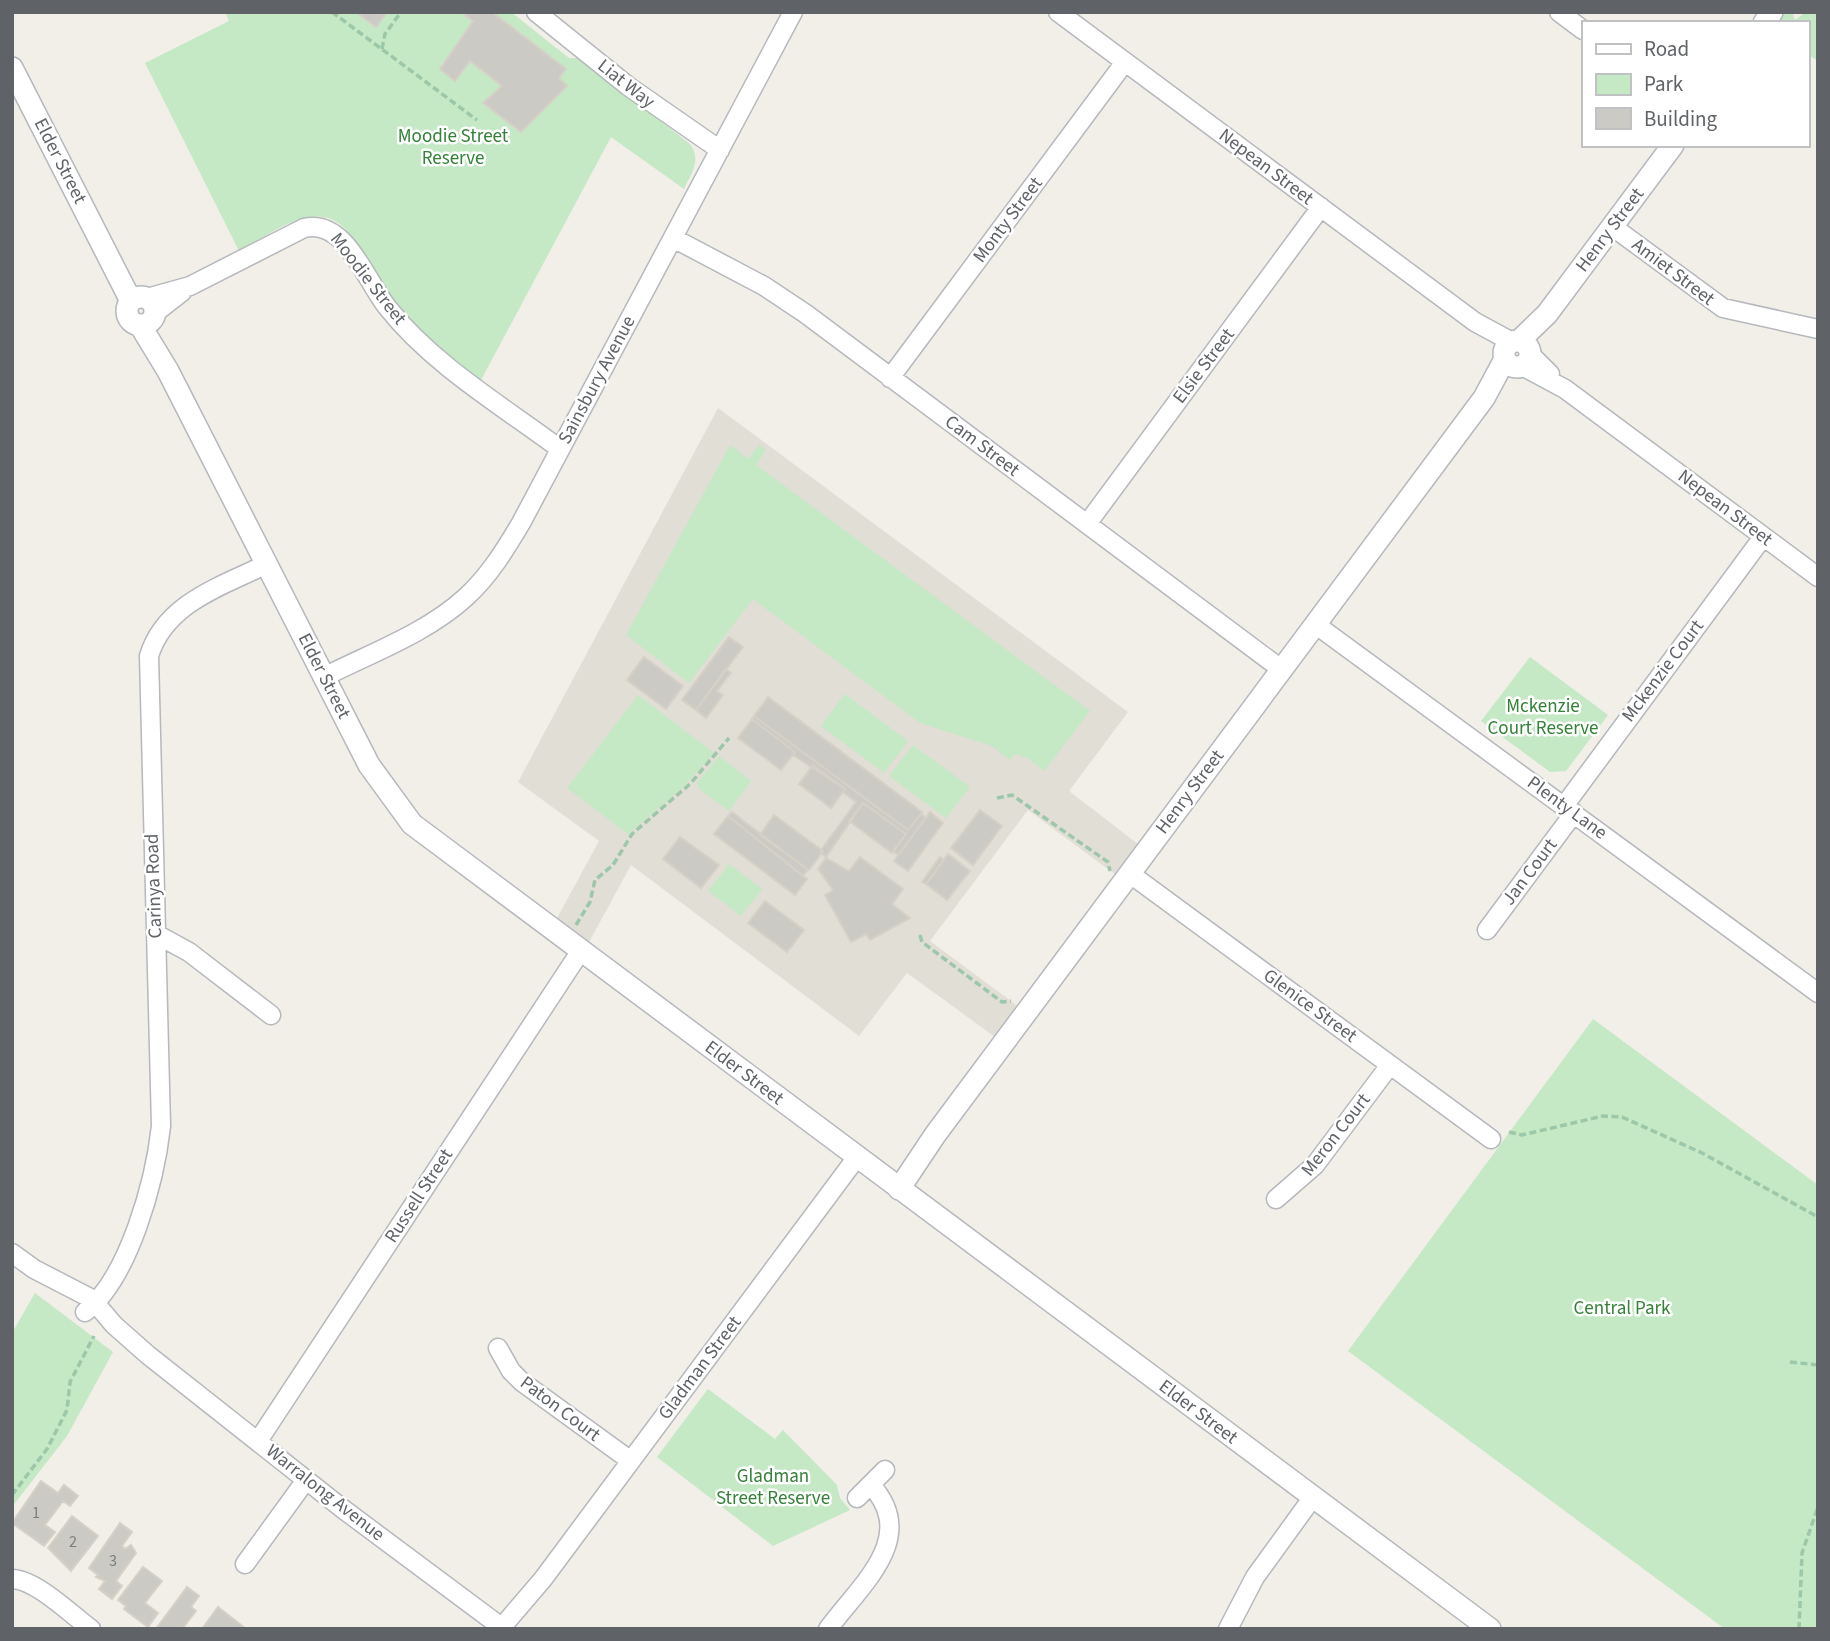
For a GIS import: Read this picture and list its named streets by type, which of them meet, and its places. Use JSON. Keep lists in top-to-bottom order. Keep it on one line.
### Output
{"streets":{"street":["Liat Way","Elder Street","Nepean Street","Monty Street","Henry Street","Amiet Street","Moodie Street","Elsie Street","Sainsbury Avenue","Cam Street","Mckenzie Court","Plenty Lane","Jan Court","Carinya Road","Glenice Street","Meron Court","Russell Street","Gladman Street","Paton Court","Warralong Avenue"]},"crossings":[["Liat Way","Sainsbury Avenue"],["Elder Street","Henry Street"],["Elder Street","Moodie Street"],["Elder Street","Sainsbury Avenue"],["Elder Street","Carinya Road"],["Elder Street","Russell Street"],["Elder Street","Gladman Street"],["Nepean Street","Monty Street"],["Nepean Street","Henry Street"],["Nepean Street","Elsie Street"],["Nepean Street","Mckenzie Court"],["Monty Street","Cam Street"],["Henry Street","Amiet Street"],["Henry Street","Cam Street"],["Henry Street","Plenty Lane"],["Henry Street","Glenice Street"],["Moodie Street","Sainsbury Avenue"],["Elsie Street","Cam Street"],["Sainsbury Avenue","Cam Street"],["Mckenzie Court","Plenty Lane"],["Mckenzie Court","Jan Court"],["Plenty Lane","Jan Court"],["Carinya Road","Warralong Avenue"],["Glenice Street","Meron Court"],["Russell Street","Warralong Avenue"],["Gladman Street","Paton Court"],["Gladman Street","Warralong Avenue"]],"parks":["Moodie Street Reserve","Mckenzie Court Reserve","Central Park","Gladman Street Reserve"],"house_numbers":["1","2","3"],"legend":["Road","Park","Building"]}
